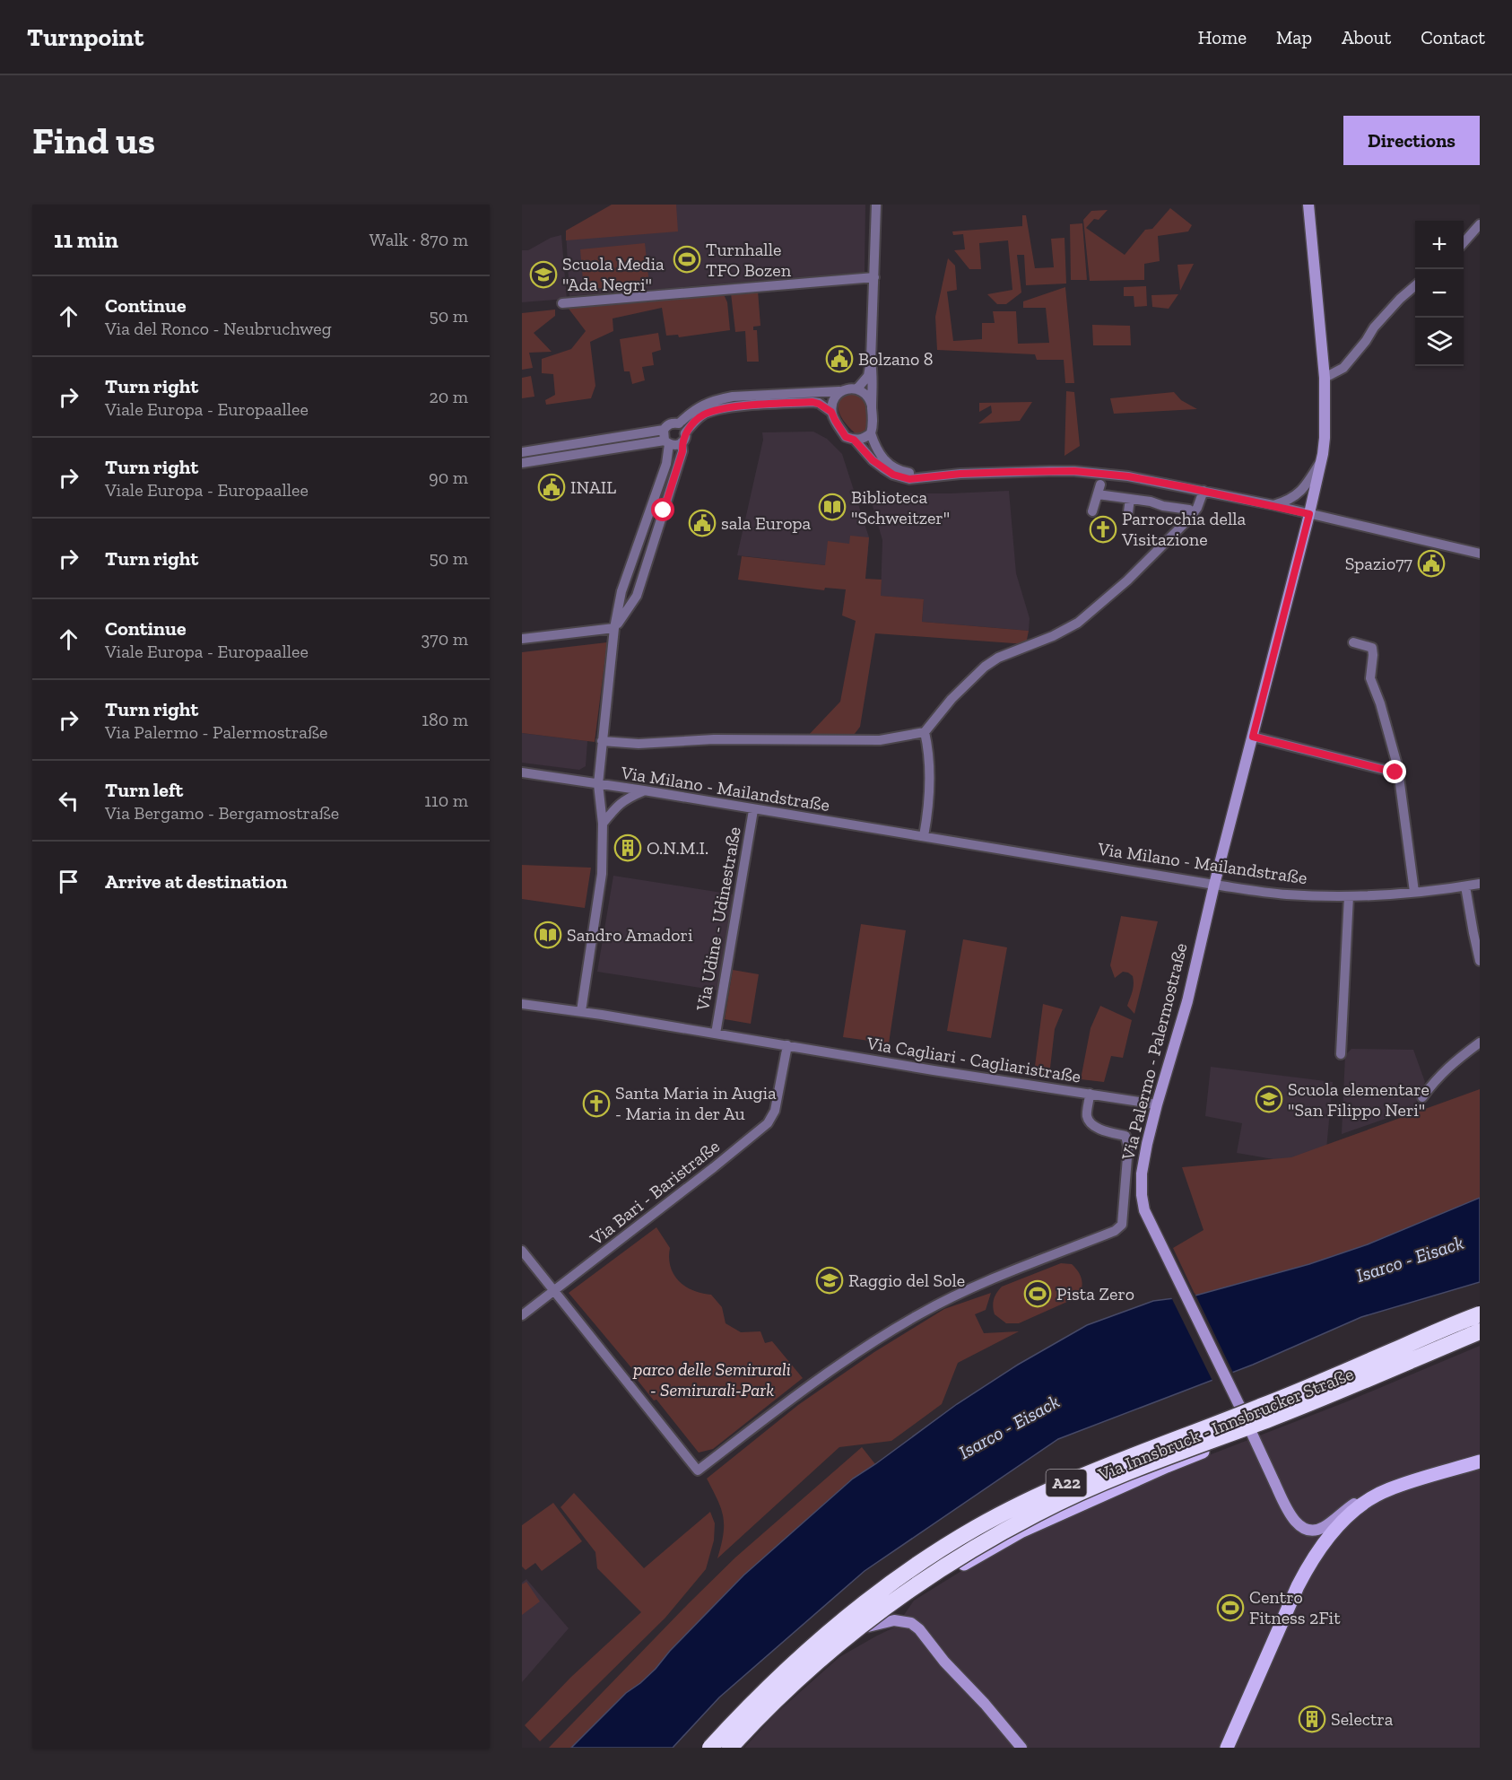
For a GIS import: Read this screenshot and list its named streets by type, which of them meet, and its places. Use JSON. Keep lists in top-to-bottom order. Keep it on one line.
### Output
{"streets":{"highway":["A22"],"main road":["Via Innsbruck - Innsbrucker Straße"],"street":["Via Milano - Mailandstraße","Via Udine - Udinestraße","Via Palermo - Palermostraße","Via Cagliari - Cagliaristraße","Via Bari - Baristraße"]},"crossings":[["Via Milano - Mailandstraße","Via Udine - Udinestraße"],["Via Milano - Mailandstraße","Via Palermo - Palermostraße"],["Via Udine - Udinestraße","Via Cagliari - Cagliaristraße"],["Via Palermo - Palermostraße","Via Cagliari - Cagliaristraße"],["Via Cagliari - Cagliaristraße","Via Bari - Baristraße"]],"water":["Isarco - Eisack"],"parks":["parco delle Semirurali - Semirurali-Park"],"places":{"sports":["Turnhalle TFO Bozen","Pista Zero","Centro Fitness 2Fit"],"school or university":["Scuola Media \"Ada Negri\"","Scuola elementare \"San Filippo Neri\"","Raggio del Sole"],"public building":["Bolzano 8","INAIL","sala Europa","Spazio77"],"library":["Biblioteca \"Schweitzer\"","Sandro Amadori"],"church":["Parrocchia della Visitazione","Santa Maria in Augia - Maria in der Au"],"building":["O.N.M.I.","Selectra"]},"page":{"header":"Turnpoint","nav":["Home","Map","About","Contact"],"buttons":"Directions","title":"Find us","heading":["11 min","Walk · 870 m"],"map_buttons":["+","−"],"list":[["Continue","Via del Ronco - Neubruchweg","50 m"],["Turn right","Viale Europa - Europaallee","20 m"],["Turn right","Viale Europa - Europaallee","90 m"],["Turn right","50 m"],["Continue","Viale Europa - Europaallee","370 m"],["Turn right","Via Palermo - Palermostraße","180 m"],["Turn left","Via Bergamo - Bergamostraße","110 m"],"Arrive at destination"]}}
